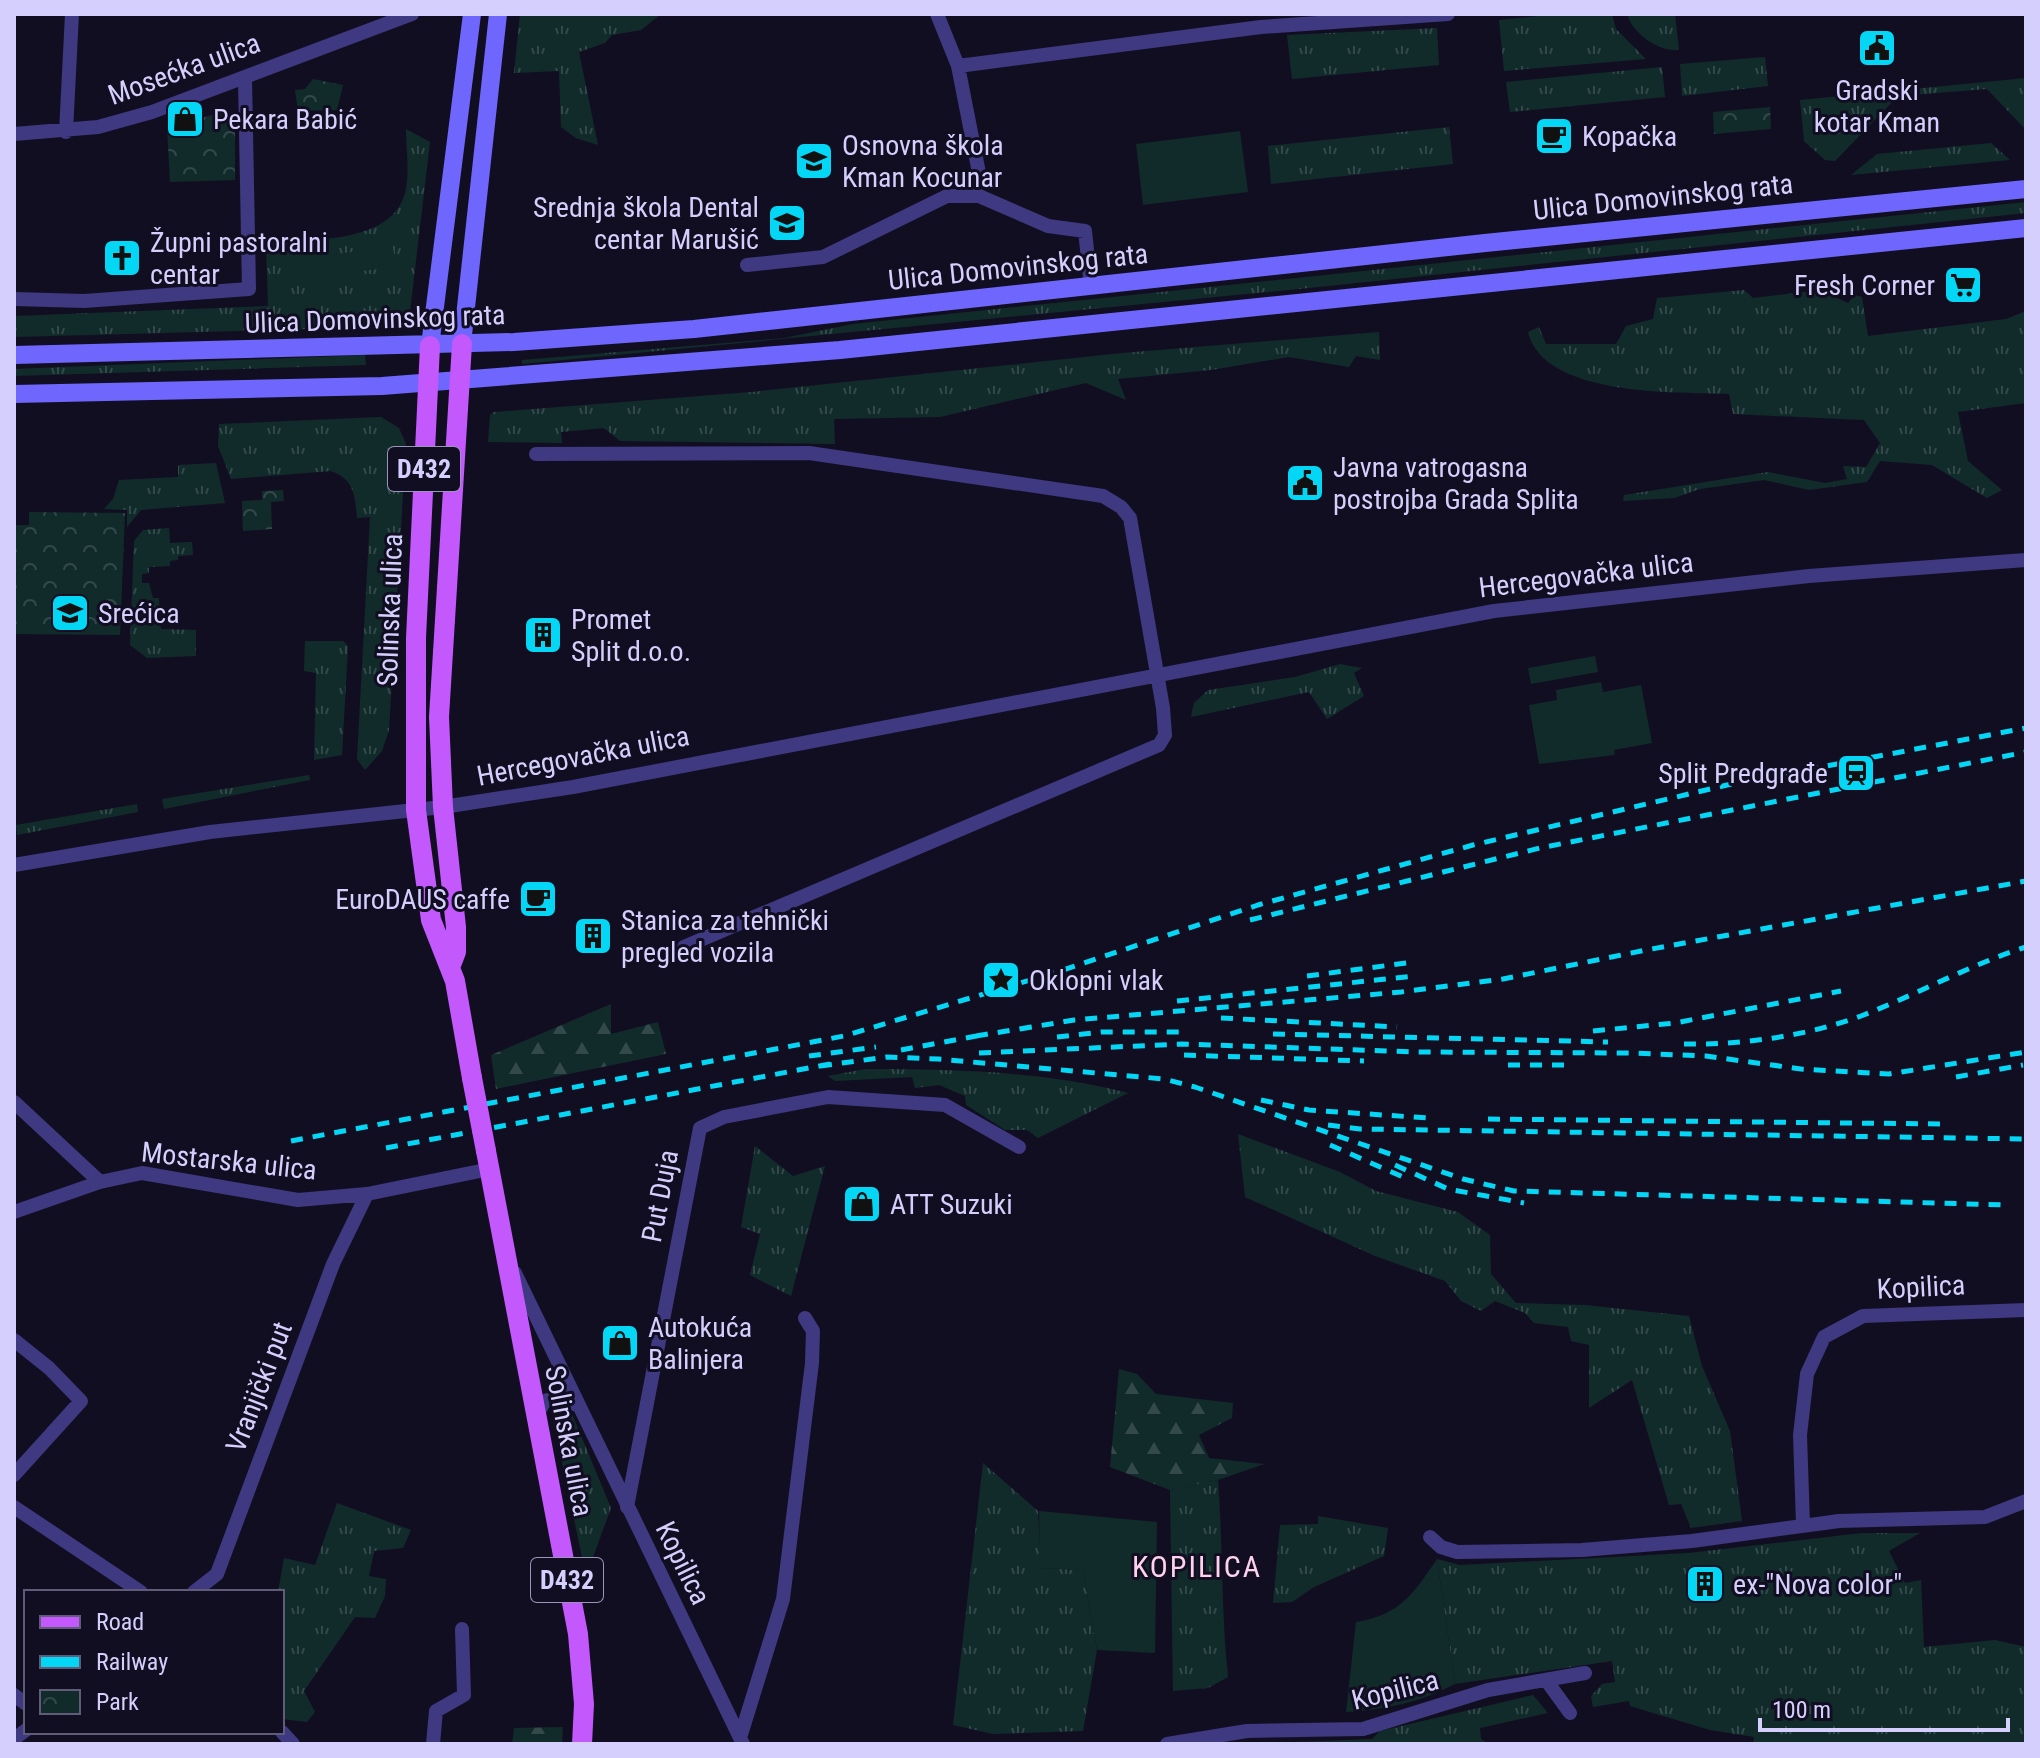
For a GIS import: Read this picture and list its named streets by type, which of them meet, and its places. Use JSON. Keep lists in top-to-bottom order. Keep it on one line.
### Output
{"streets":{"main road":["Ulica Domovinskog rata","D432","Solinska ulica"],"street":["Mosećka ulica","Hercegovačka ulica","Mostarska ulica","Put Duja","Kopilica","Vranjički put"]},"crossings":[["Ulica Domovinskog rata","Solinska ulica"],["Hercegovačka ulica","Solinska ulica"],["Solinska ulica","Mostarska ulica"],["Solinska ulica","Kopilica"],["Mostarska ulica","Vranjički put"],["Put Duja","Kopilica"]],"districts":["KOPILICA"],"places":{"public building":["Gradski kotar Kman","Javna vatrogasna postrojba Grada Splita"],"shop":["Pekara Babić","ATT Suzuki","Autokuća Balinjera"],"cafe":["Kopačka","EuroDAUS caffe"],"school or university":["Osnovna škola Kman Kocunar","Srednja škola Dental centar Marušić","Srećica"],"church":["Župni pastoralni centar"],"supermarket":["Fresh Corner"],"building":["Promet Split d.o.o.","Stanica za tehnički pregled vozila","ex-\"Nova color\""],"station":["Split Predgrađe"],"place":["Oklopni vlak"]},"legend":["Road","Railway","Park"],"scale_bar":"100 m"}
